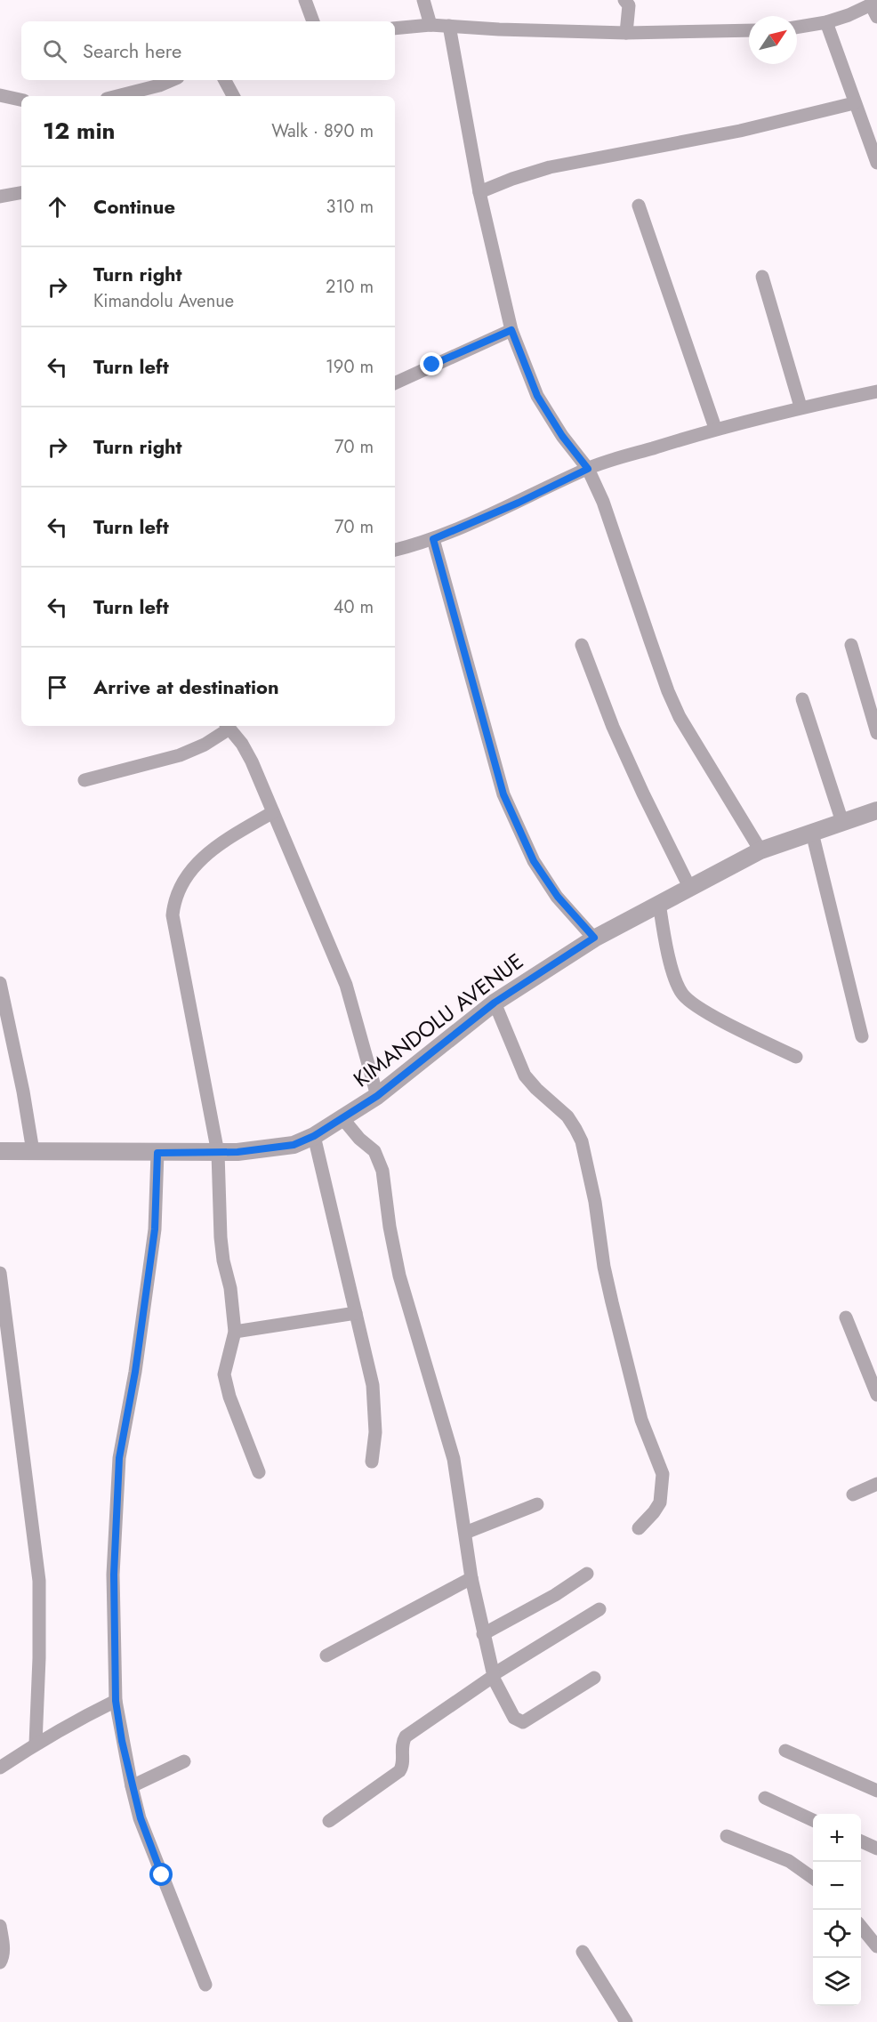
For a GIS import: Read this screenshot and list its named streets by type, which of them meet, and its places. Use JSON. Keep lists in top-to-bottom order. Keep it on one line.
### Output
{"streets":{"street":["KIMANDOLU AVENUE"]},"north":"top right","page":{"search":"Search here","heading":["12 min","Walk · 890 m"],"list":[["Continue","310 m"],["Turn right","Kimandolu Avenue","210 m"],["Turn left","190 m"],["Turn right","70 m"],["Turn left","70 m"],["Turn left","40 m"],"Arrive at destination"],"map_buttons":["+","−"]}}
